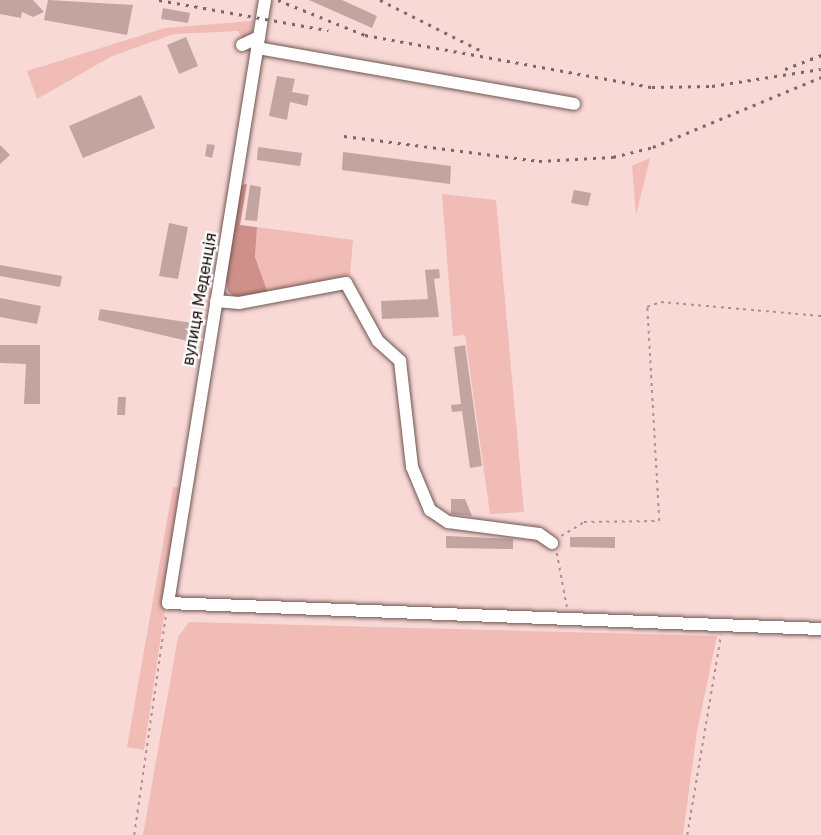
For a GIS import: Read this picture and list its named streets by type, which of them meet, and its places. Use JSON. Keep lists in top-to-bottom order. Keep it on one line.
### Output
{"streets":{"street":["вулиця Меденція"]}}
